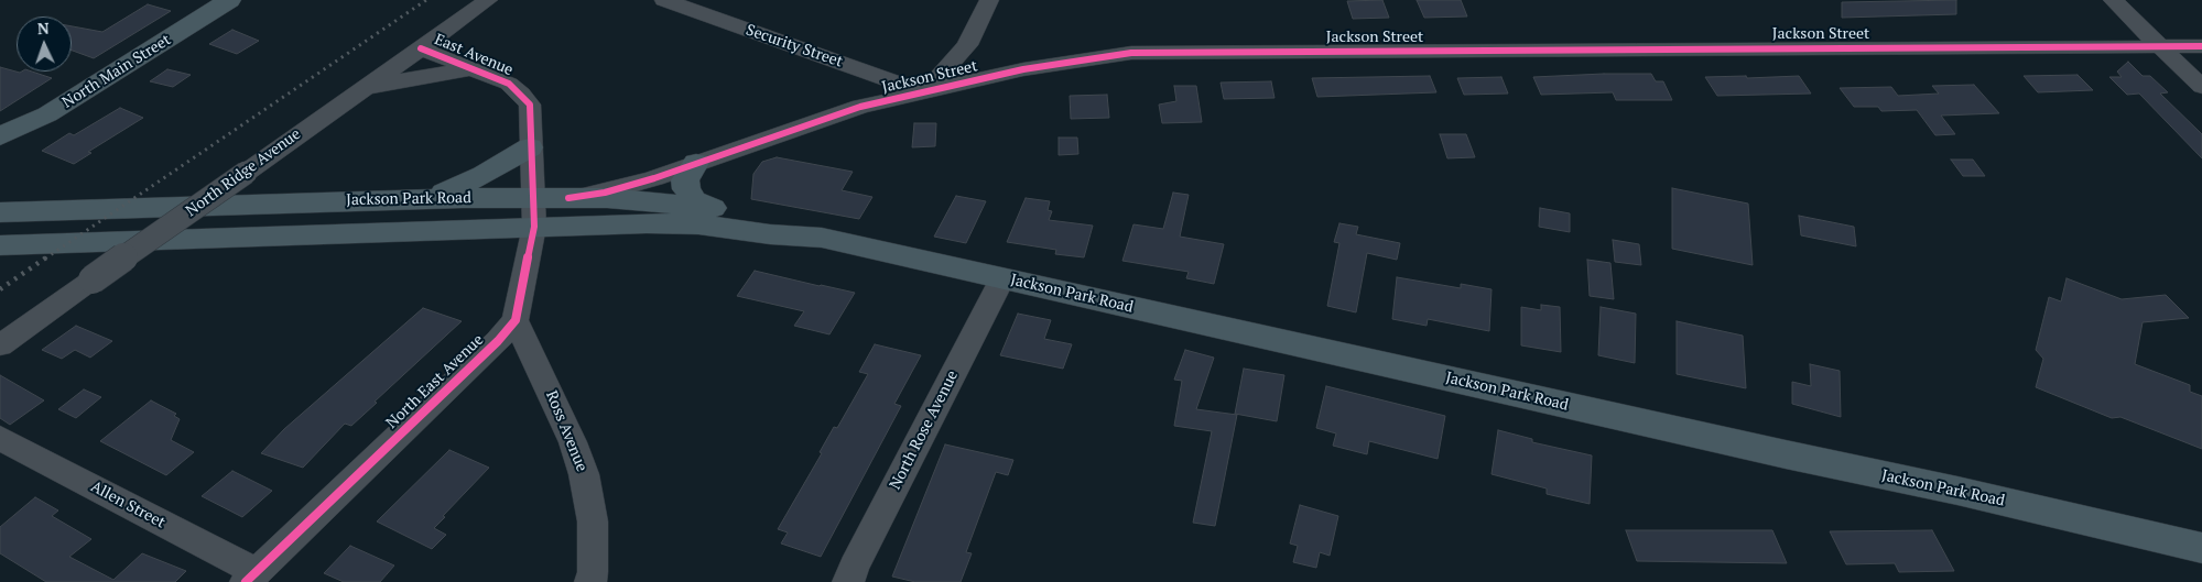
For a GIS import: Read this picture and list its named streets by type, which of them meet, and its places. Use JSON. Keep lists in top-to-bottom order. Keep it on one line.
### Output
{"streets":{"main road":["North Main Street","Jackson Park Road"],"street":["Jackson Street","Security Street","East Avenue","North Ridge Avenue","North East Avenue","North Rose Avenue","Ross Avenue","Allen Street"]},"crossings":[["Jackson Street","Security Street"],["Jackson Street","Jackson Park Road"],["East Avenue","North Ridge Avenue"],["East Avenue","North East Avenue"],["Jackson Park Road","North East Avenue"],["Jackson Park Road","North Rose Avenue"],["North East Avenue","Ross Avenue"],["North East Avenue","Allen Street"]],"north":"top"}
